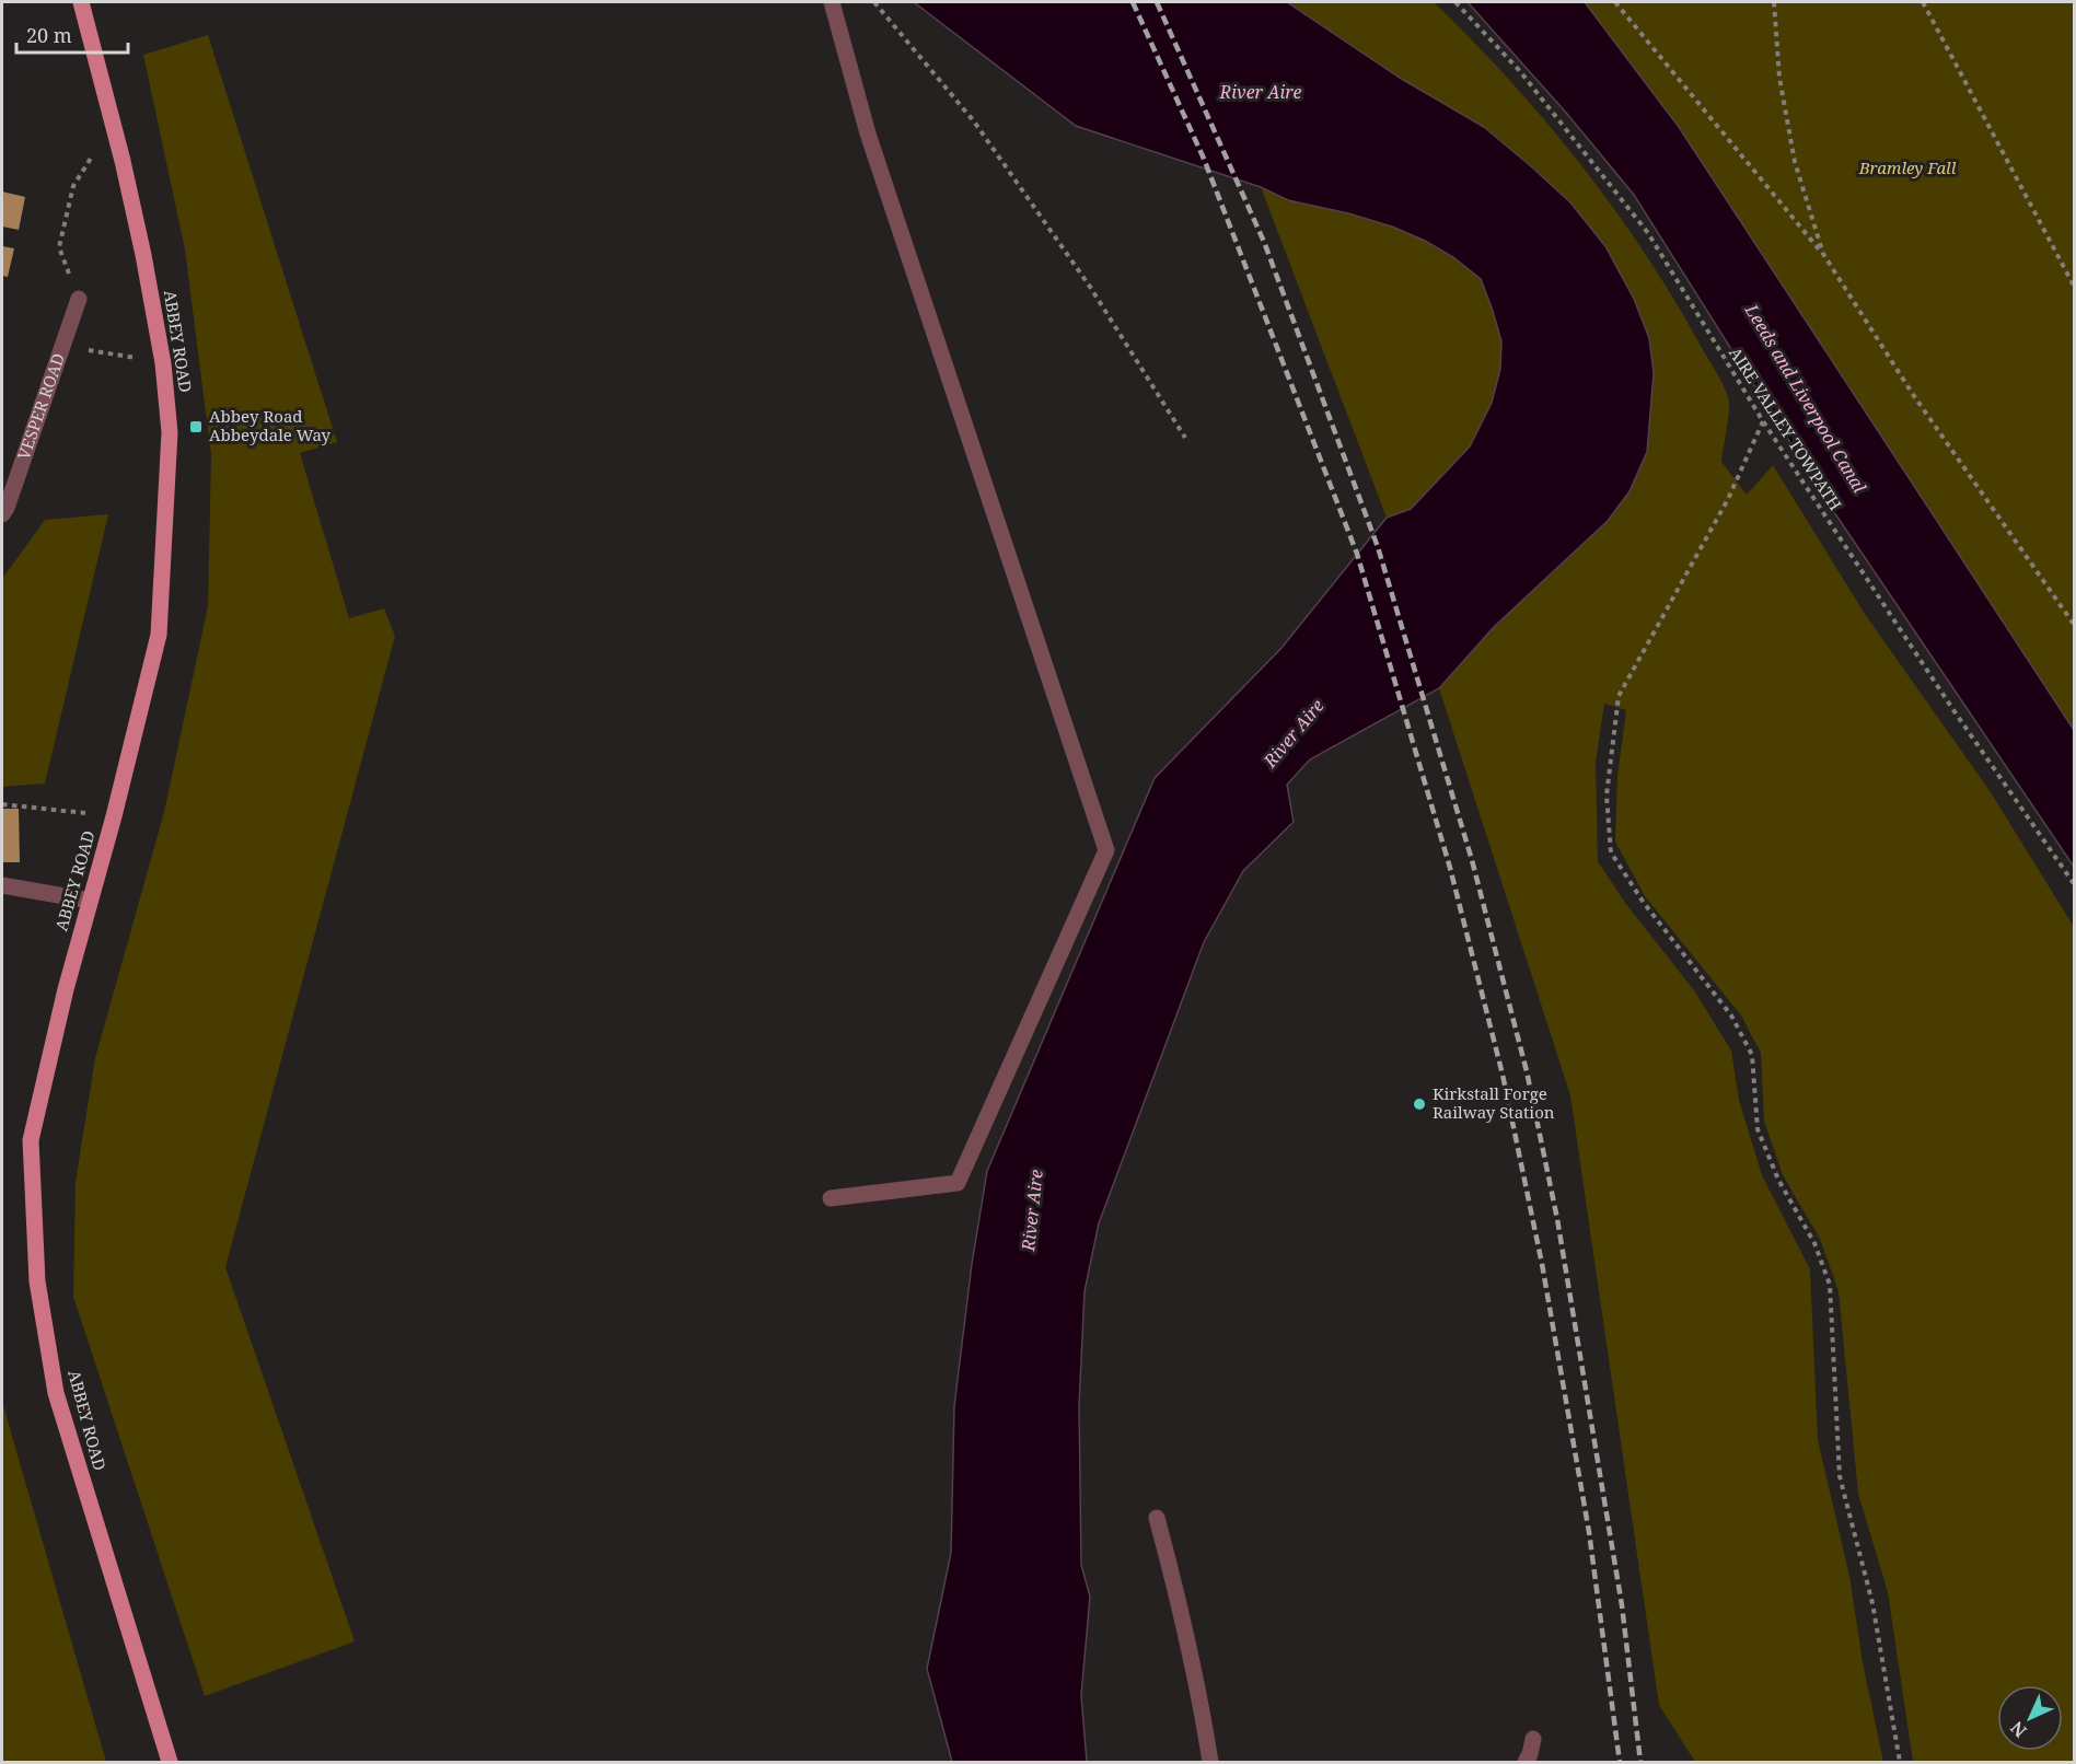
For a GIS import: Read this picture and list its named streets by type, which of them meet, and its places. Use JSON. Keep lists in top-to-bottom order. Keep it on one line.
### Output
{"streets":{"main road":["ABBEY ROAD"],"street":["VESPER ROAD"],"path":["AIRE VALLEY TOWPATH"]},"water":["River Aire","Leeds and Liverpool Canal"],"parks":["Bramley Fall"],"places":{"transit":["Abbey Road Abbeydale Way"],"other":["Kirkstall Forge Railway Station"]},"scale_bar":"20 m","north":"bottom left"}
